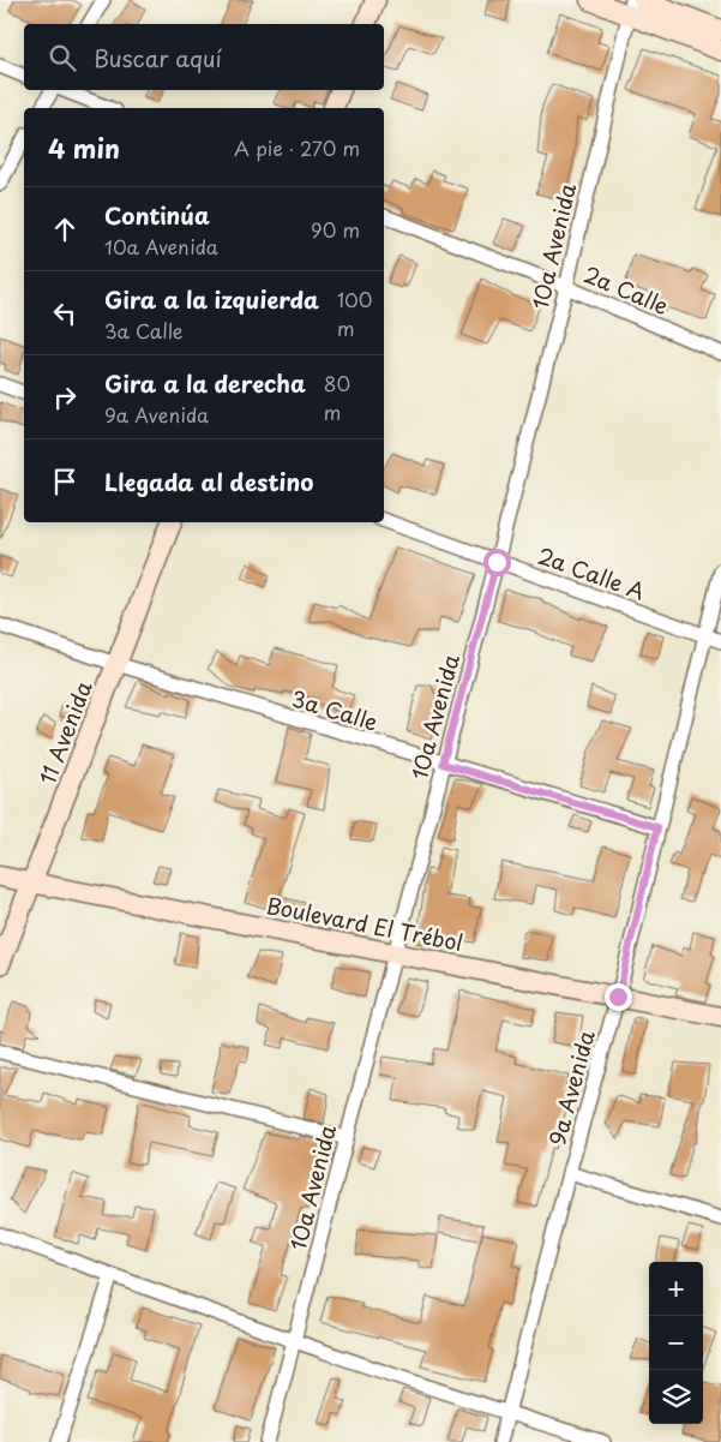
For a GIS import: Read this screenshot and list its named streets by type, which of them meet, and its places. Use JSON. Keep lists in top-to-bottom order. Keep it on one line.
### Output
{"streets":{"street":["10a Avenida","2a Calle","2a Calle A","3a Calle","11 Avenida","Boulevard El Trébol","9a Avenida"]},"crossings":[["10a Avenida","2a Calle"],["10a Avenida","2a Calle A"],["10a Avenida","3a Calle"],["10a Avenida","Boulevard El Trébol"],["2a Calle A","9a Avenida"],["3a Calle","11 Avenida"],["3a Calle","9a Avenida"],["11 Avenida","Boulevard El Trébol"],["Boulevard El Trébol","9a Avenida"]],"page":{"search":"Buscar aquí","heading":["4 min","A pie · 270 m"],"list":[["Continúa","10a Avenida","90 m"],["Gira a la izquierda","3a Calle","100 m"],["Gira a la derecha","9a Avenida","80 m"],"Llegada al destino"],"map_buttons":["+","−"]}}
